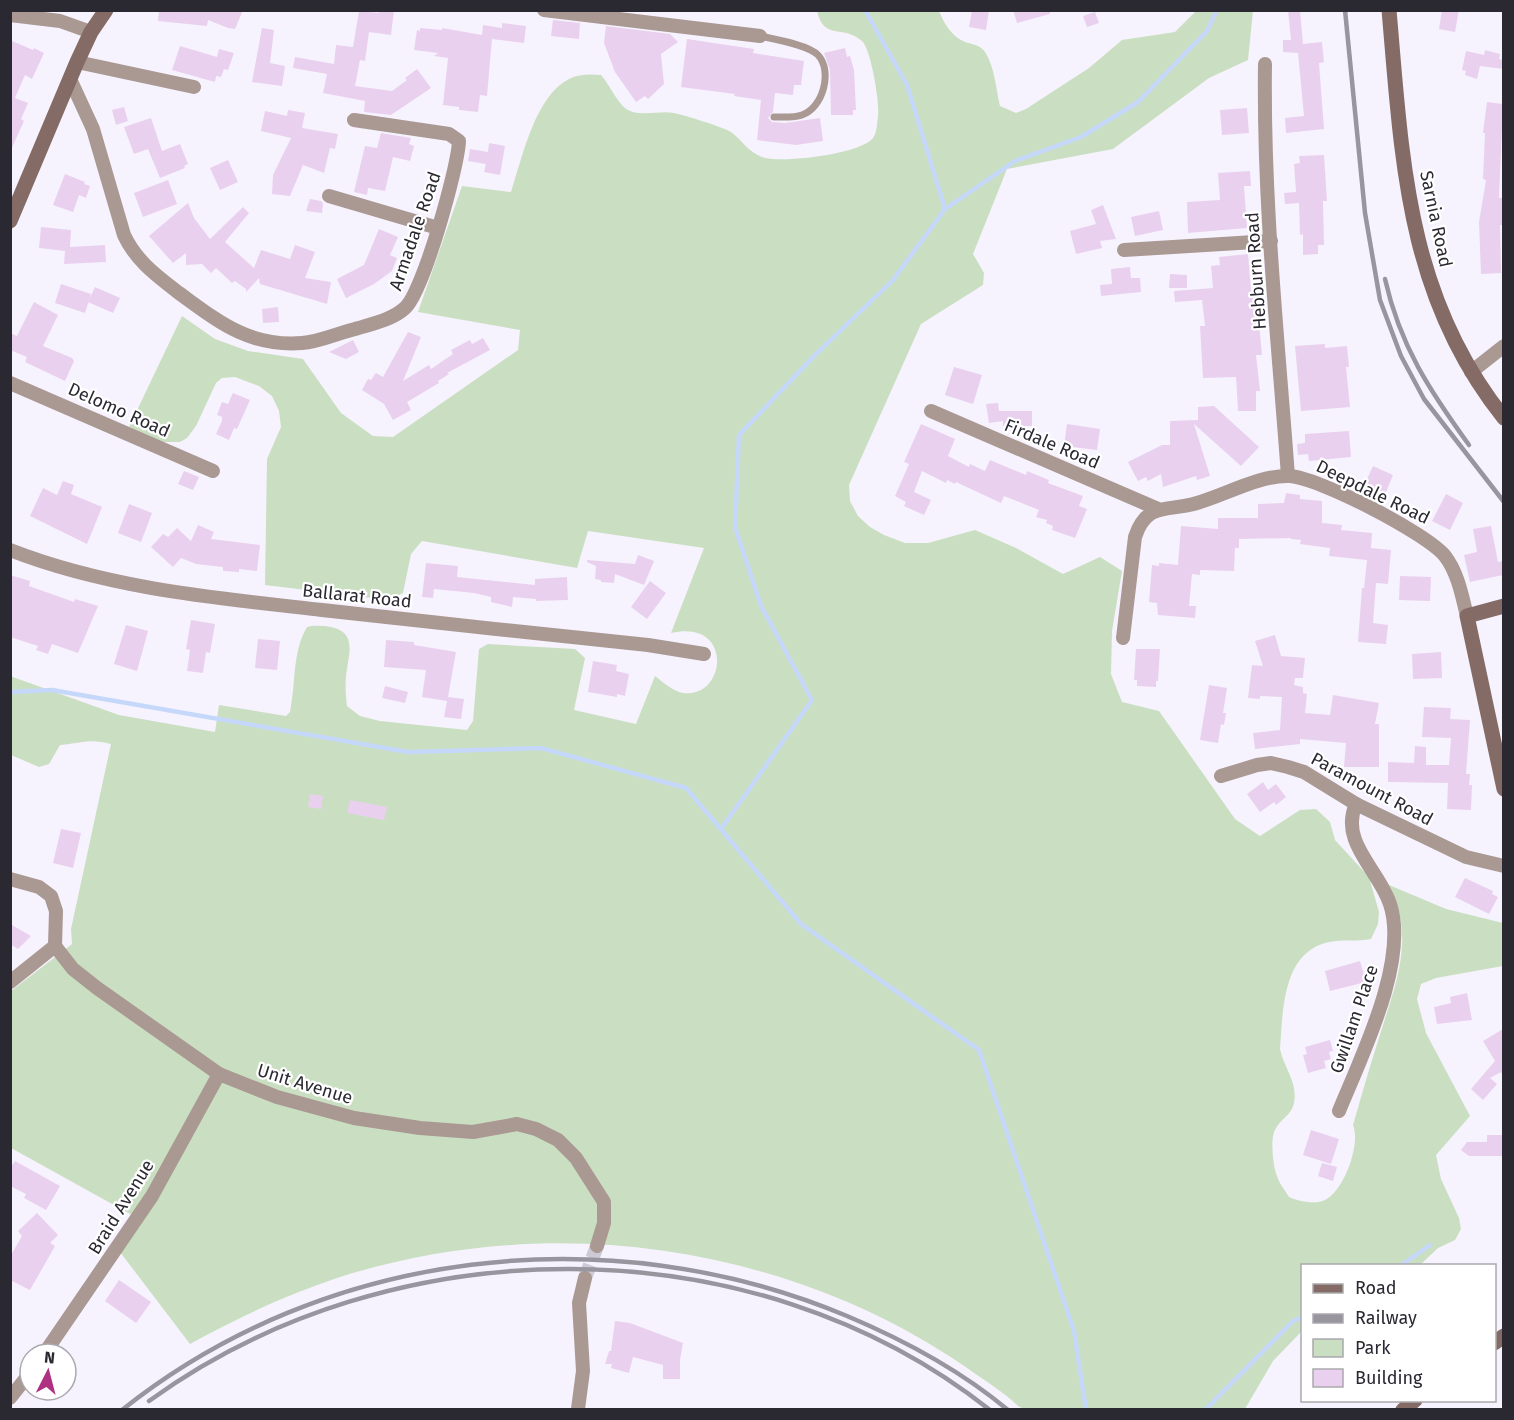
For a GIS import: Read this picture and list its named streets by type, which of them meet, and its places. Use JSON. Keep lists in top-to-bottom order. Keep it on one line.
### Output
{"streets":{"street":["Sarnia Road","Armadale Road","Hebburn Road","Delomo Road","Firdale Road","Deepdale Road","Ballarat Road","Paramount Road","Gwillam Place","Unit Avenue","Braid Avenue"]},"crossings":[["Hebburn Road","Deepdale Road"],["Paramount Road","Gwillam Place"],["Unit Avenue","Braid Avenue"]],"legend":["Road","Railway","Park","Building"],"north":"top"}
